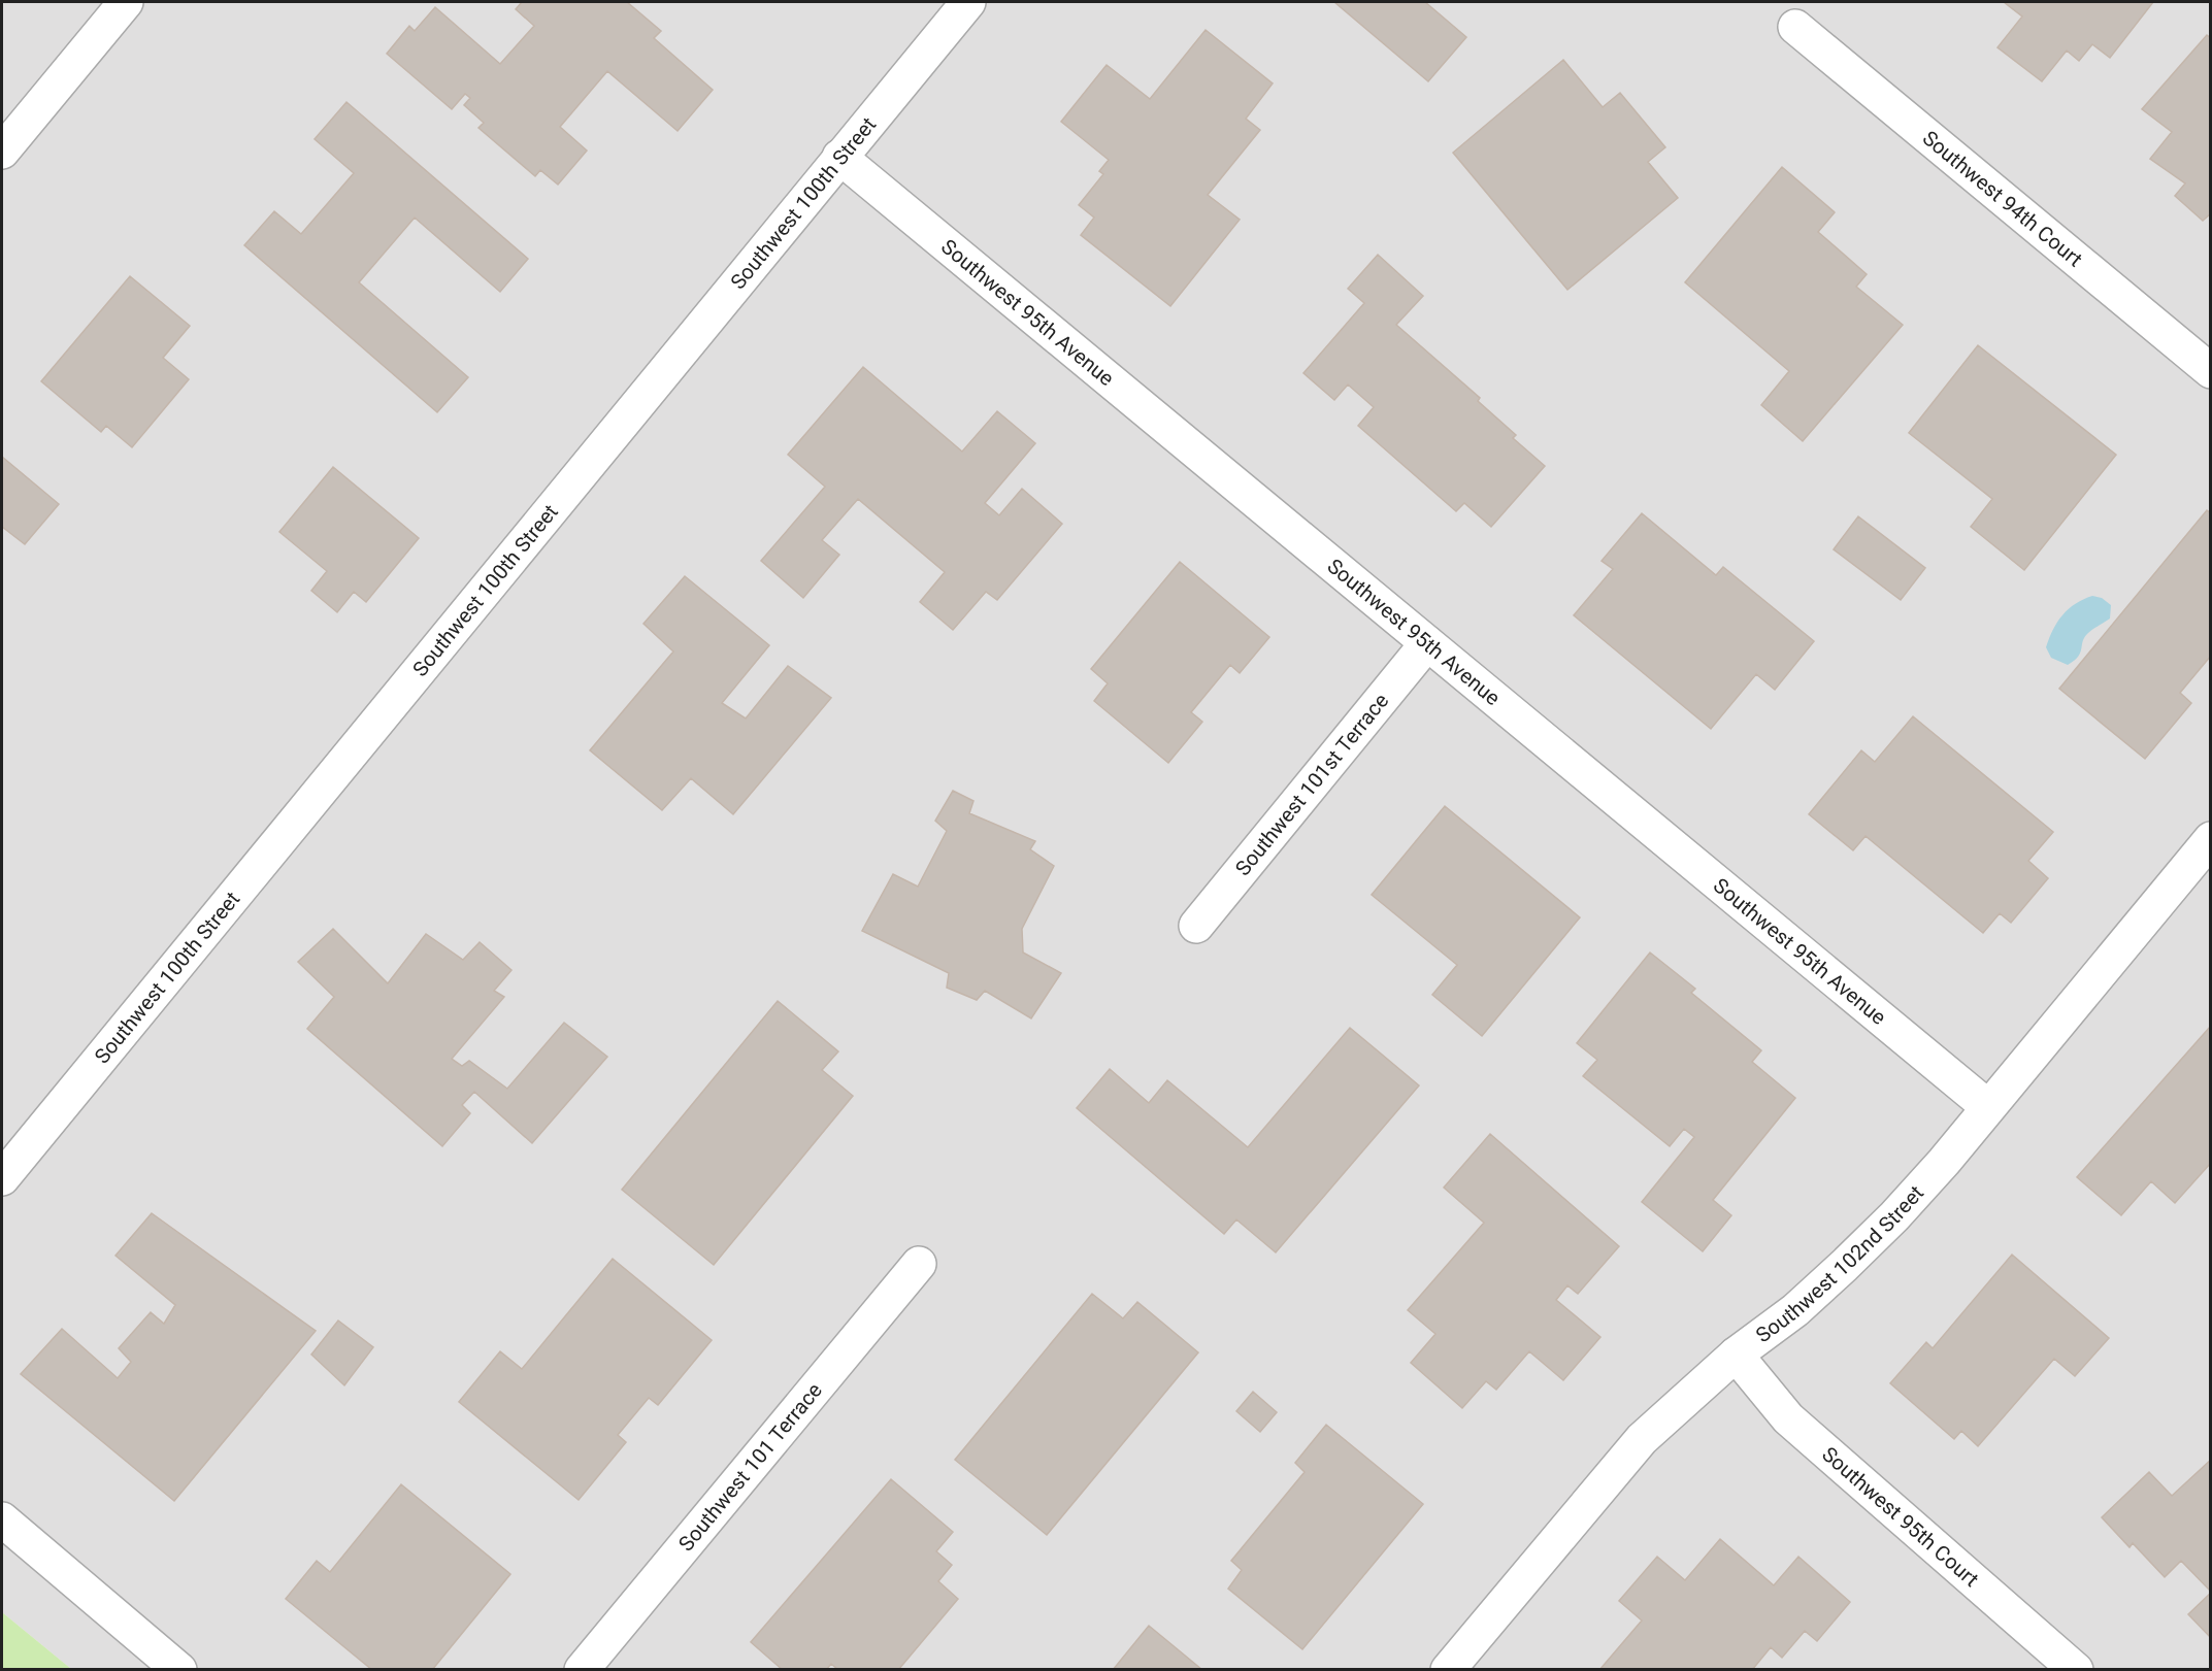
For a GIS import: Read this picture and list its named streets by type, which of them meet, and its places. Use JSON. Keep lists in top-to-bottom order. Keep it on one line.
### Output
{"streets":{"street":["Southwest 94th Court","Southwest 100th Street","Southwest 95th Avenue","Southwest 101st Terrace","Southwest 102nd Street","Southwest 101 Terrace","Southwest 95th Court"]},"crossings":[["Southwest 100th Street","Southwest 95th Avenue"],["Southwest 95th Avenue","Southwest 101st Terrace"],["Southwest 95th Avenue","Southwest 102nd Street"],["Southwest 102nd Street","Southwest 95th Court"]]}
